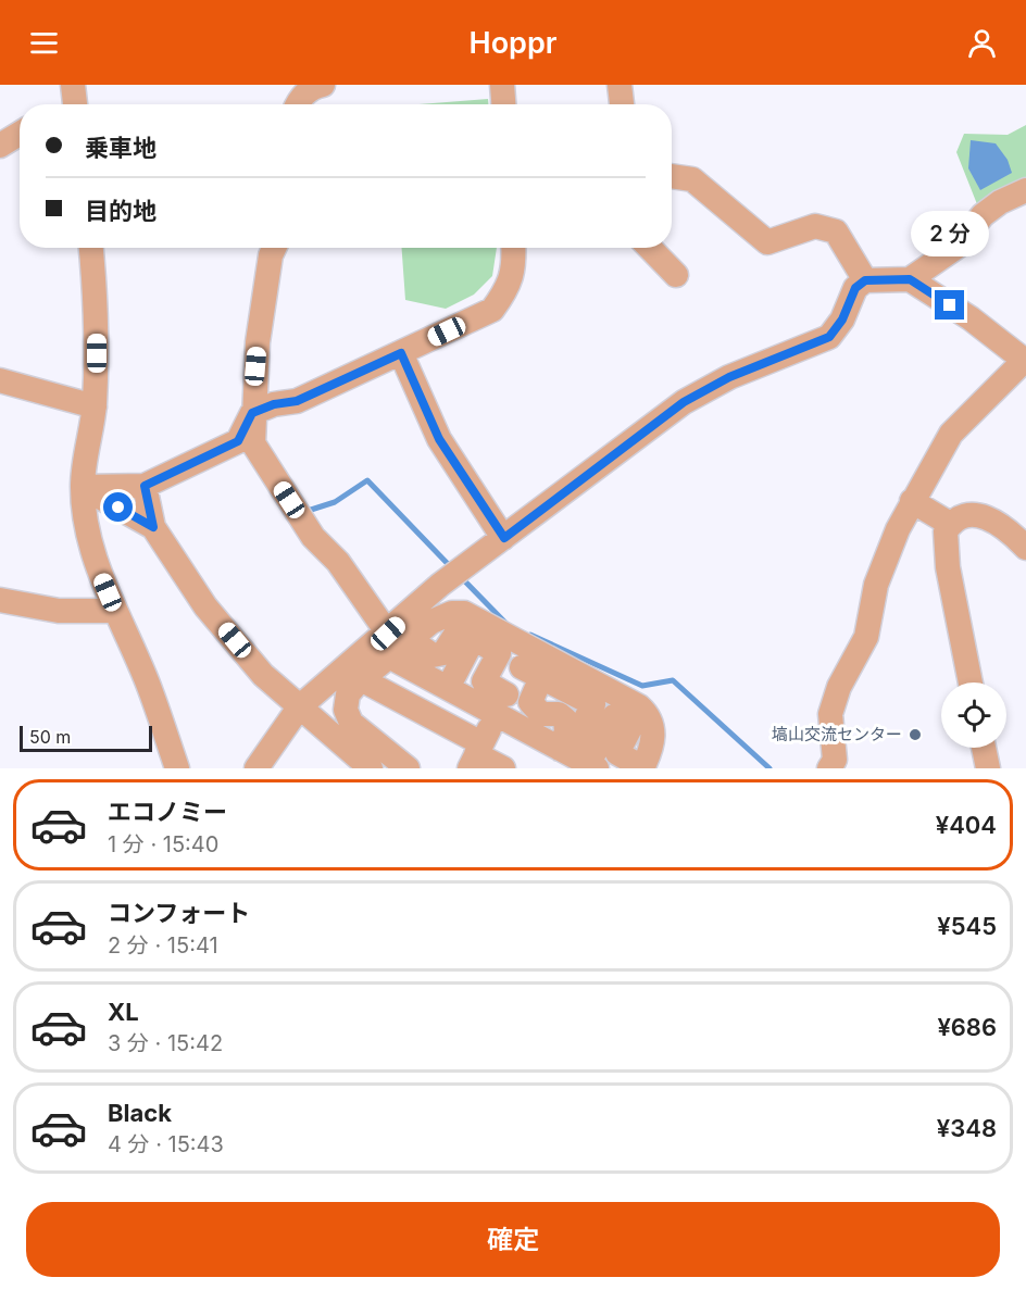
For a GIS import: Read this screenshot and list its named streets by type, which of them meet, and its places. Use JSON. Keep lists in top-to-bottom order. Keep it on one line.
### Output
{"places":["塙山交流センター"],"scale_bar":"50 m","page":{"header":"Hoppr","banner":["乗車地","目的地"],"bubble":"2 分","scale":"50 m","list":[{"name":"エコノミー","note":"1 分 · 15:40","value":"¥404"},{"name":"コンフォート","note":"2 分 · 15:41","value":"¥545"},{"name":"XL","note":"3 分 · 15:42","value":"¥686"},{"name":"Black","note":"4 分 · 15:43","value":"¥348"}],"buttons":"確定"}}
